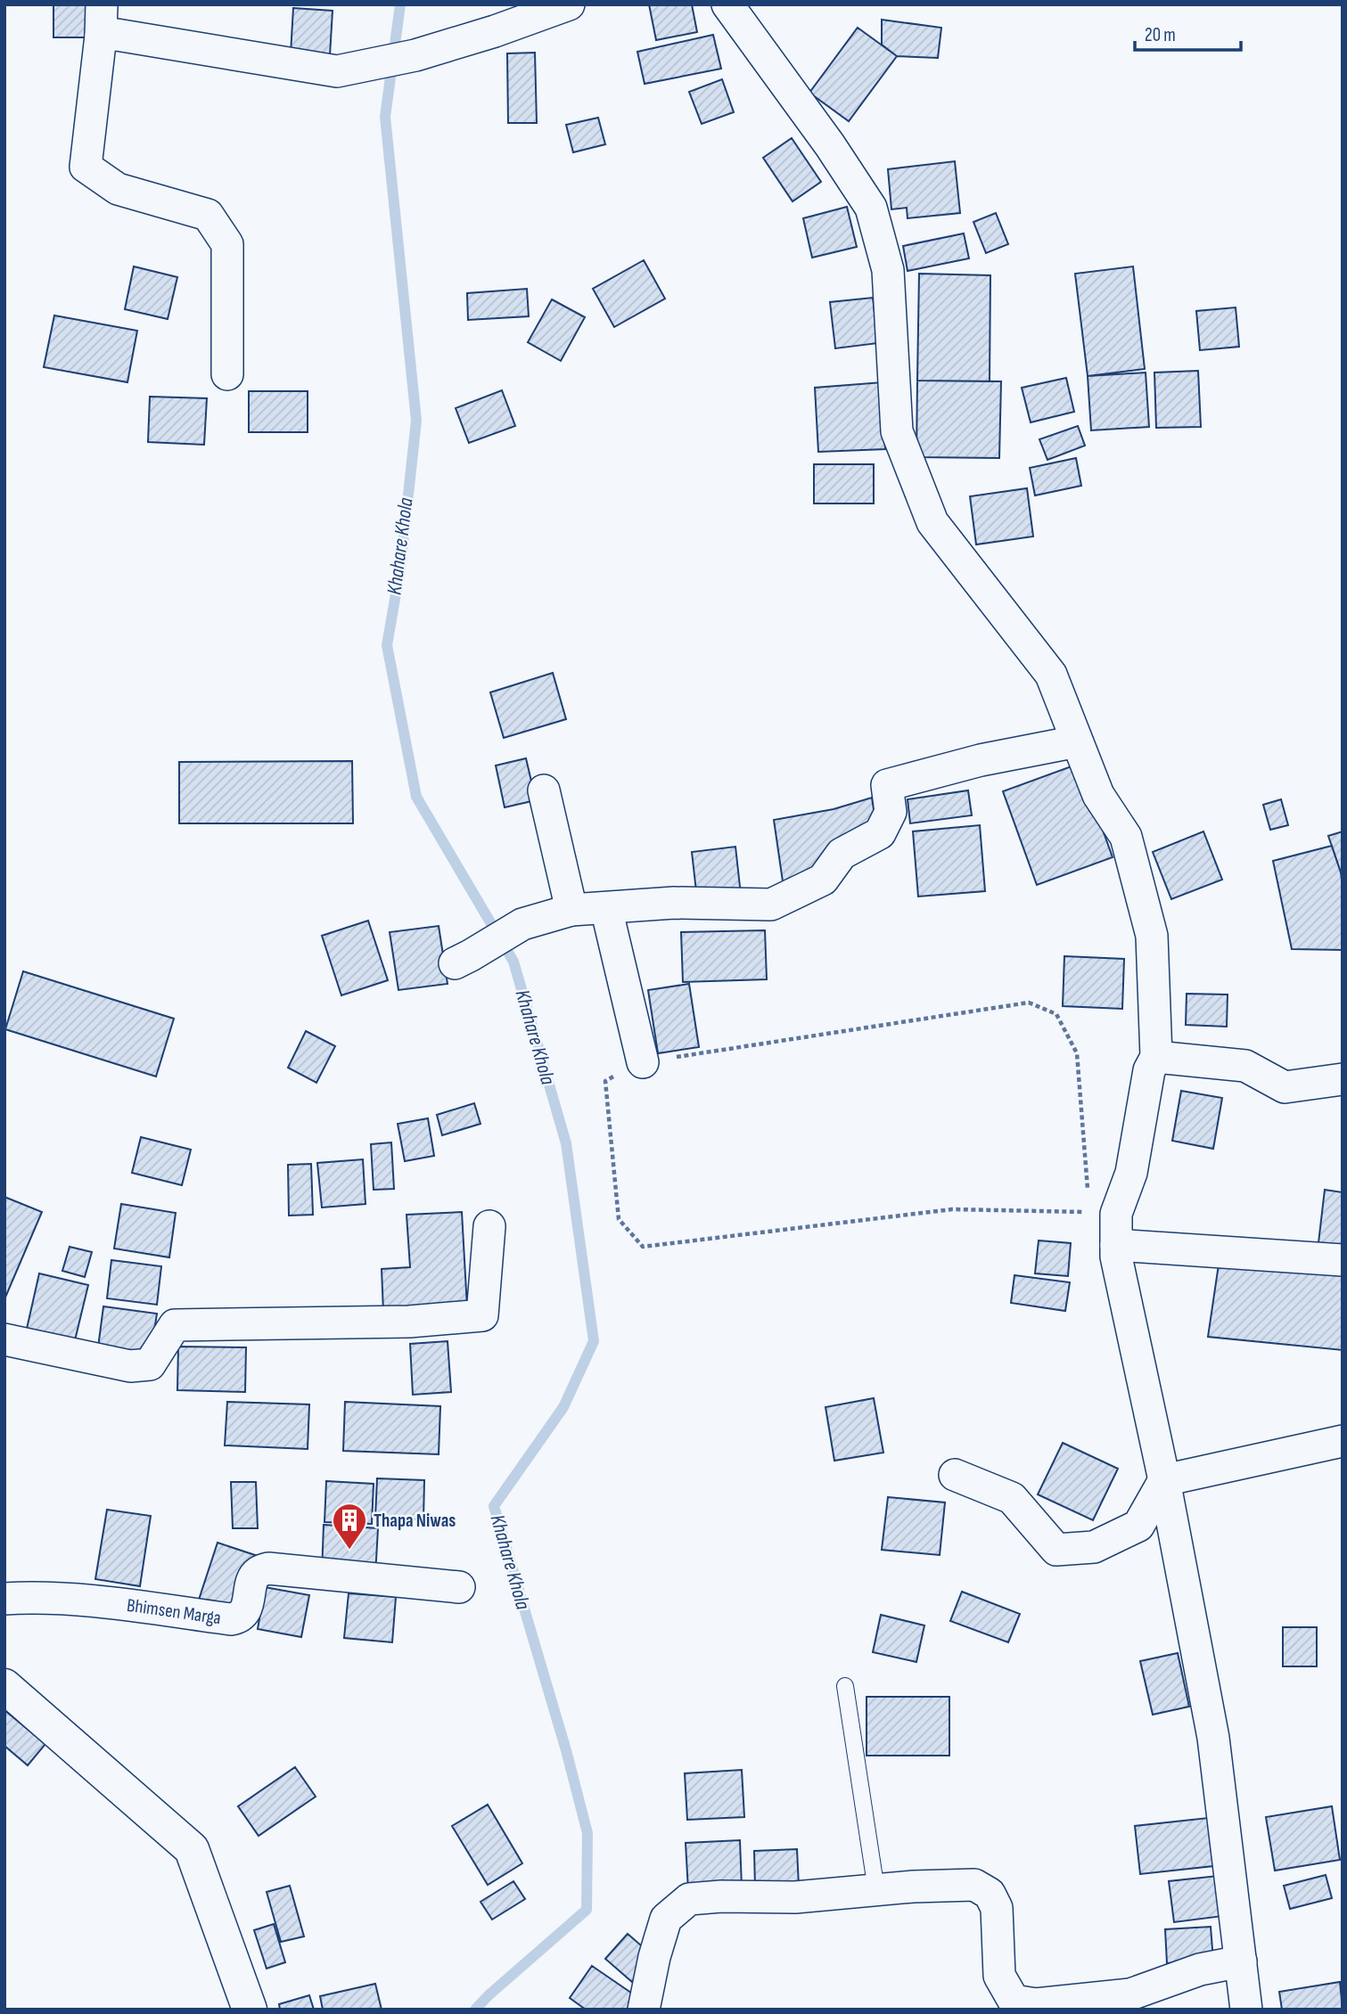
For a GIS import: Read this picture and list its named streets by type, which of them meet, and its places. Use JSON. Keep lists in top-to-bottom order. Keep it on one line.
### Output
{"streets":{"street":["Bhimsen Marga"]},"water":["Khahare Khola"],"places":{"building":["Thapa Niwas"]},"scale_bar":"20 m"}
